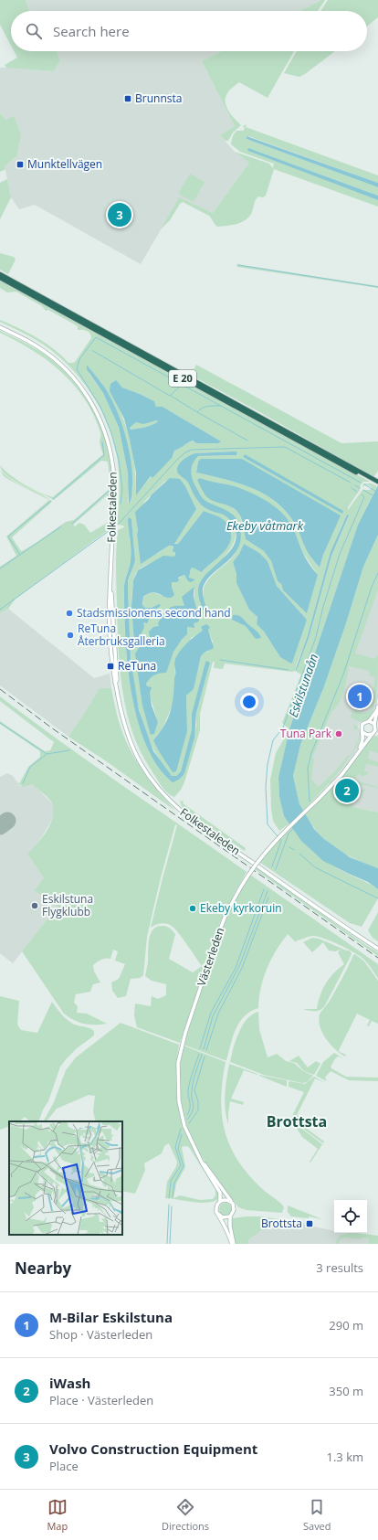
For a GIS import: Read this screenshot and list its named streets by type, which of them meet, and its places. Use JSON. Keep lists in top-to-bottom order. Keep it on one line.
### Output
{"streets":{"highway":["E 20"],"main road":["Folkestaleden","Västerleden"]},"districts":["Brottsta"],"water":["Ekeby våtmark","Eskilstunaån"],"places":{"transit":["Brunnsta","Munktellvägen","ReTuna","Brottsta"],"other":["Stadsmissionens second hand","ReTuna Återbruksgalleria","Tuna Park","Eskilstuna Flygklubb","Ekeby kyrkoruin"]},"page":{"search":"Search here","pins":["3","1","2"],"heading":["Nearby","3 results"],"list":[{"mark":"1","name":"M-Bilar Eskilstuna","note":"Shop · Västerleden","value":"290 m"},{"mark":"2","name":"iWash","note":"Place · Västerleden","value":"350 m"},{"mark":"3","name":"Volvo Construction Equipment","note":"Place","value":"1.3 km"}],"nav":["Map","Directions","Saved"]}}
